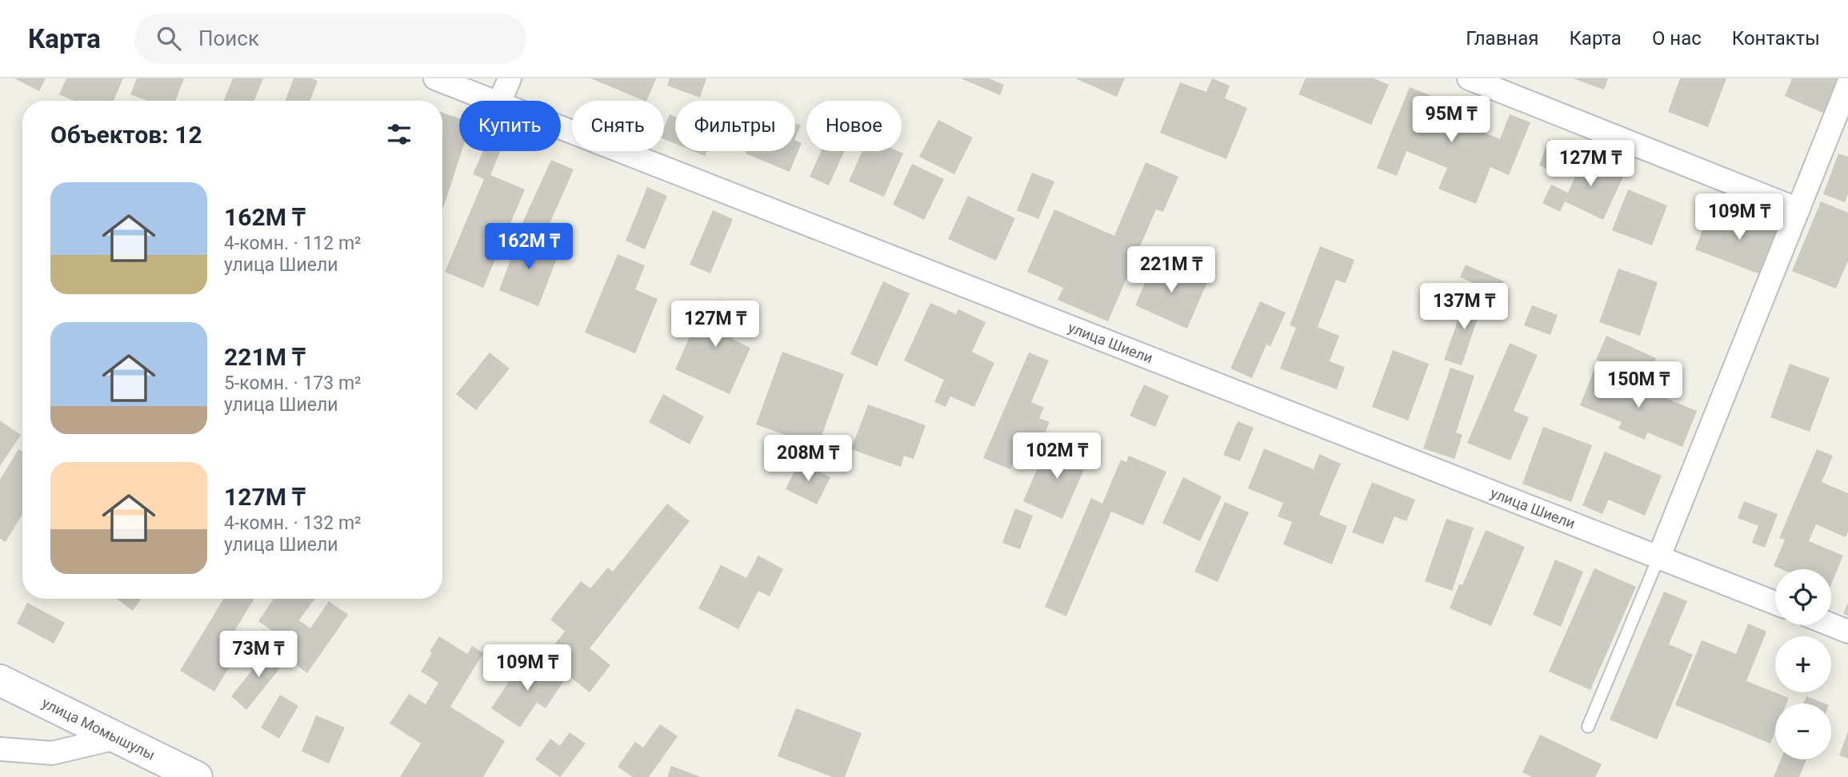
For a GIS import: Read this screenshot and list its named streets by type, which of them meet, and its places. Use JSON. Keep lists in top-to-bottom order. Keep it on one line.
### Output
{"streets":{"street":["улица Шиели","улица Момышулы"]},"page":{"header":"Карта","search":"Поиск","nav":["Главная","Карта","О нас","Контакты"],"price":["95M ₸","127M ₸","109M ₸","162M ₸","221M ₸","137M ₸","127M ₸","150M ₸","102M ₸","208M ₸","73M ₸","109M ₸"],"chip":["Купить","Снять","Фильтры","Новое"],"heading":"Объектов: 12","list":[{"name":"162M ₸","note":"4-комн. · 112 m² · улица Шиели"},{"name":"221M ₸","note":"5-комн. · 173 m² · улица Шиели"},{"name":"127M ₸","note":"4-комн. · 132 m² · улица Шиели"}],"map_buttons":["+","−"]}}
